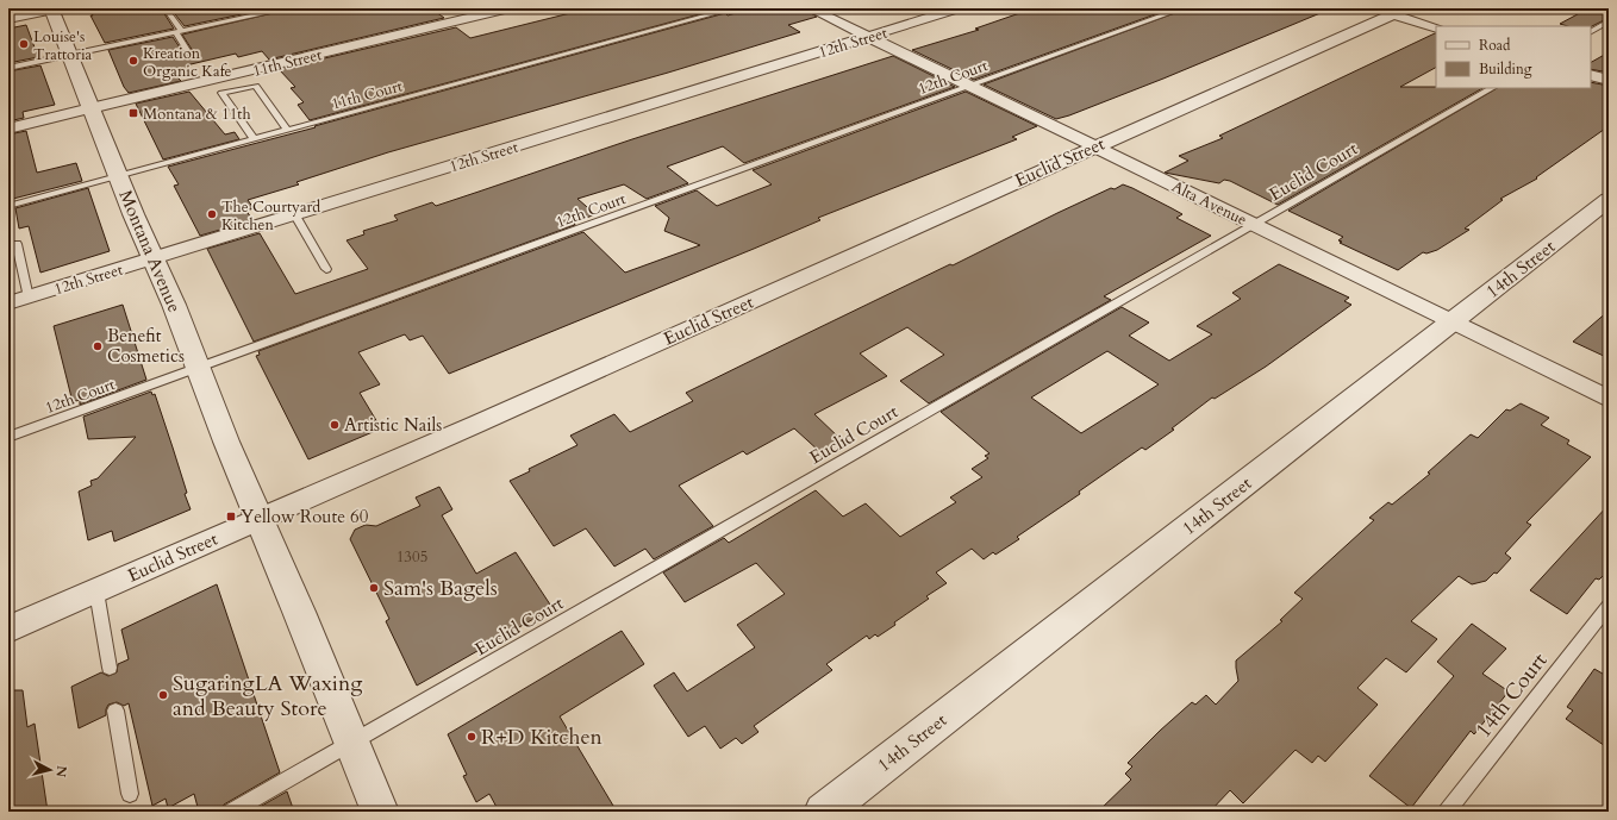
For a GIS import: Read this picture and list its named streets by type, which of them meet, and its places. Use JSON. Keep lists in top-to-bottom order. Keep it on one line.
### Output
{"streets":{"street":["12th Street","11th Street","Euclid Street","Alta Avenue","Montana Avenue","14th Street"],"lane":["12th Court","11th Court","Euclid Court","14th Court"]},"crossings":[["12th Street","Alta Avenue"],["12th Street","Montana Avenue"],["11th Street","Montana Avenue"],["12th Court","Alta Avenue"],["12th Court","Montana Avenue"],["11th Court","Montana Avenue"],["Euclid Street","Alta Avenue"],["Euclid Street","Montana Avenue"],["Euclid Court","Alta Avenue"],["Euclid Court","Montana Avenue"],["Alta Avenue","14th Street"]],"places":{"other":["Louise's Trattoria","Kreation Organic Kafe","The Courtyard Kitchen","Benefit Cosmetics","Artistic Nails","Sam's Bagels","SugaringLA Waxing and Beauty Store","R+D Kitchen"],"transit":["Montana & 11th","Yellow Route 60"]},"house_numbers":["1305"],"legend":["Road","Building"],"north":"right"}
